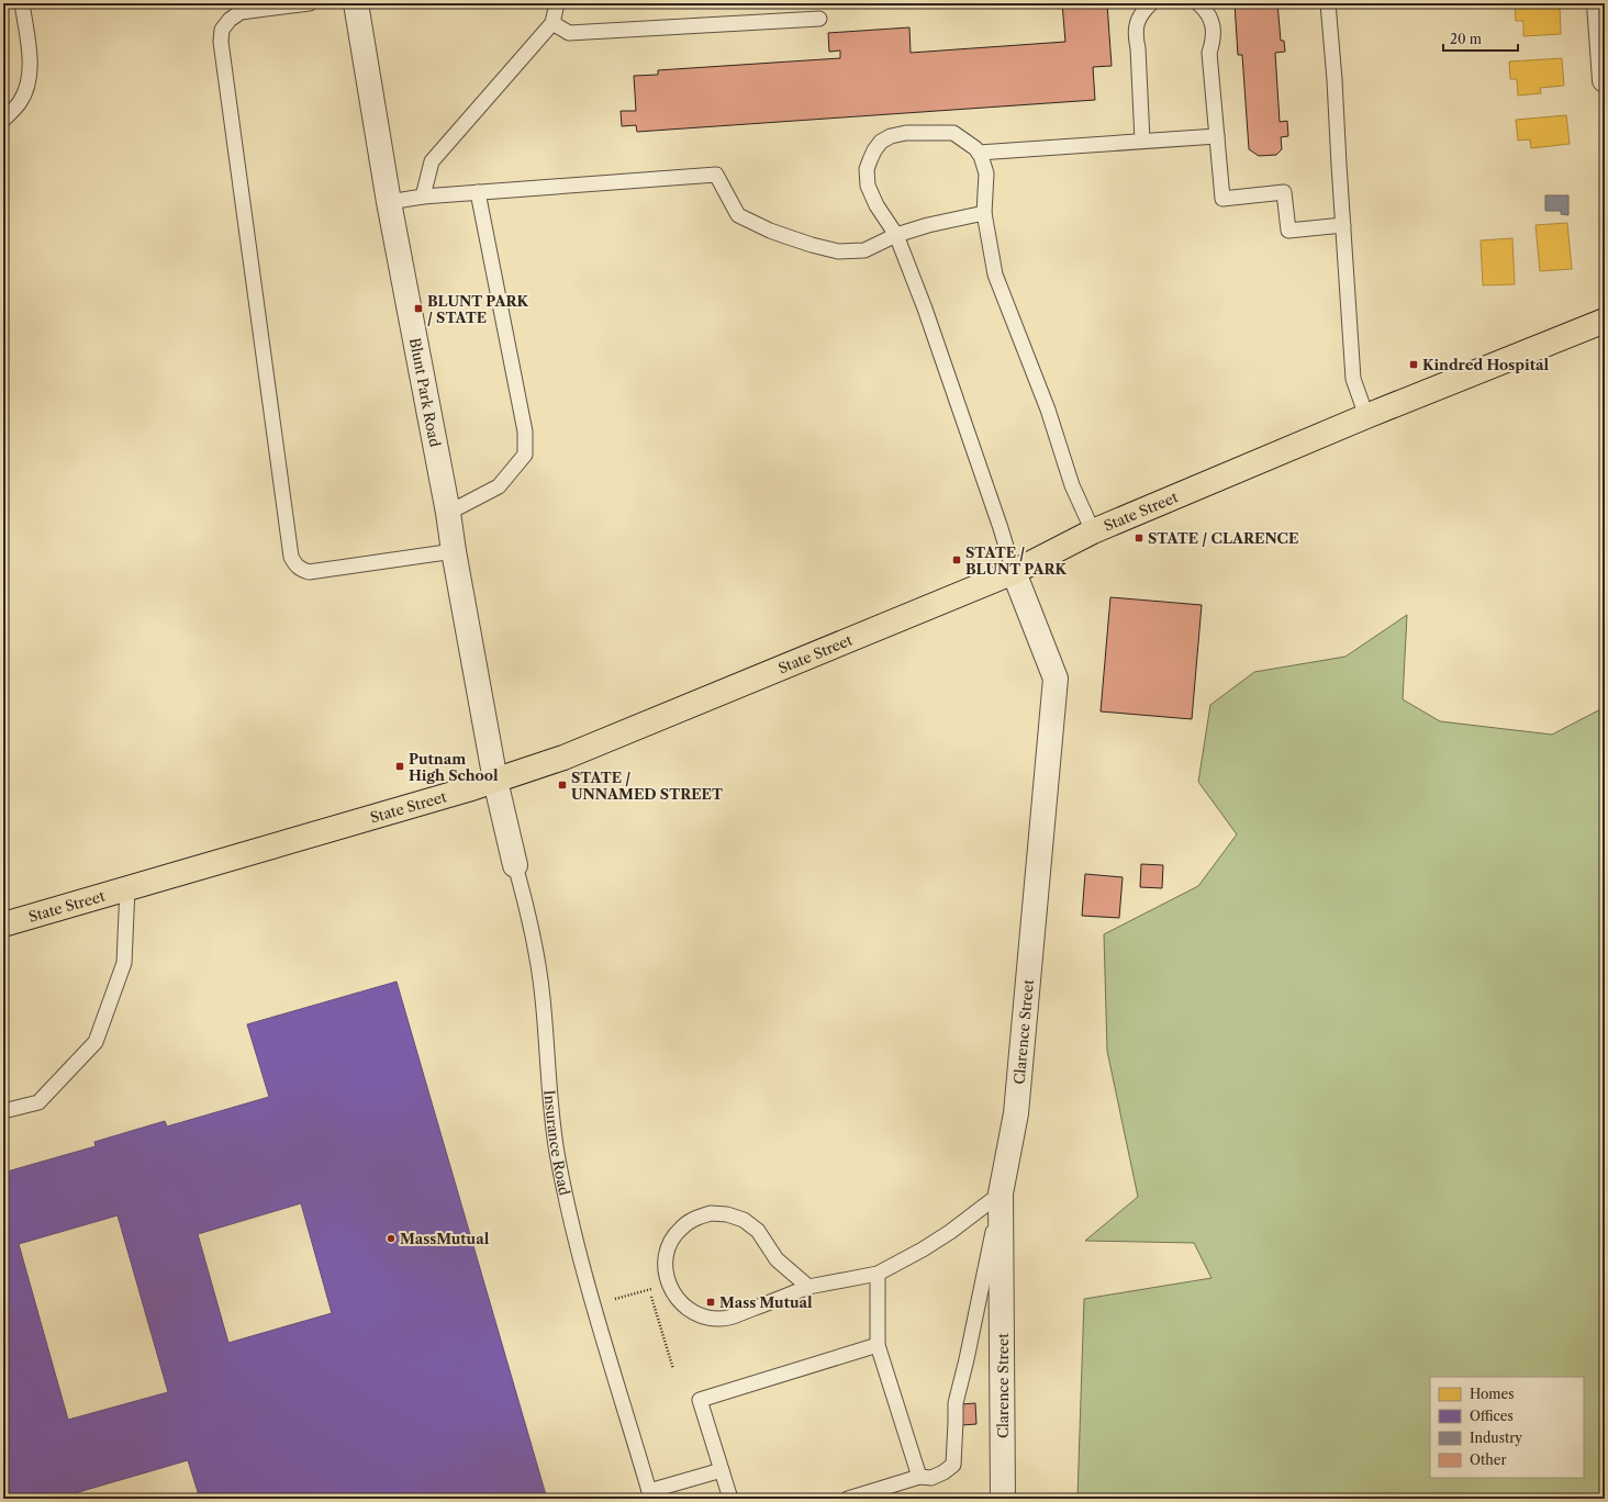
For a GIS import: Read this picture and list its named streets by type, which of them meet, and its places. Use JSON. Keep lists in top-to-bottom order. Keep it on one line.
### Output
{"streets":{"main road":["State Street"],"street":["Blunt Park Road","Clarence Street","Insurance Road"]},"crossings":[["Blunt Park Road","State Street"],["Blunt Park Road","Insurance Road"],["State Street","Clarence Street"],["State Street","Insurance Road"]],"places":{"transit":["BLUNT PARK / STATE","Kindred Hospital","STATE / CLARENCE","STATE / BLUNT PARK","Putnam High School","STATE / UNNAMED STREET","Mass Mutual"],"other":["MassMutual"]},"legend":["Homes","Offices","Industry","Other"],"scale_bar":"20 m"}
